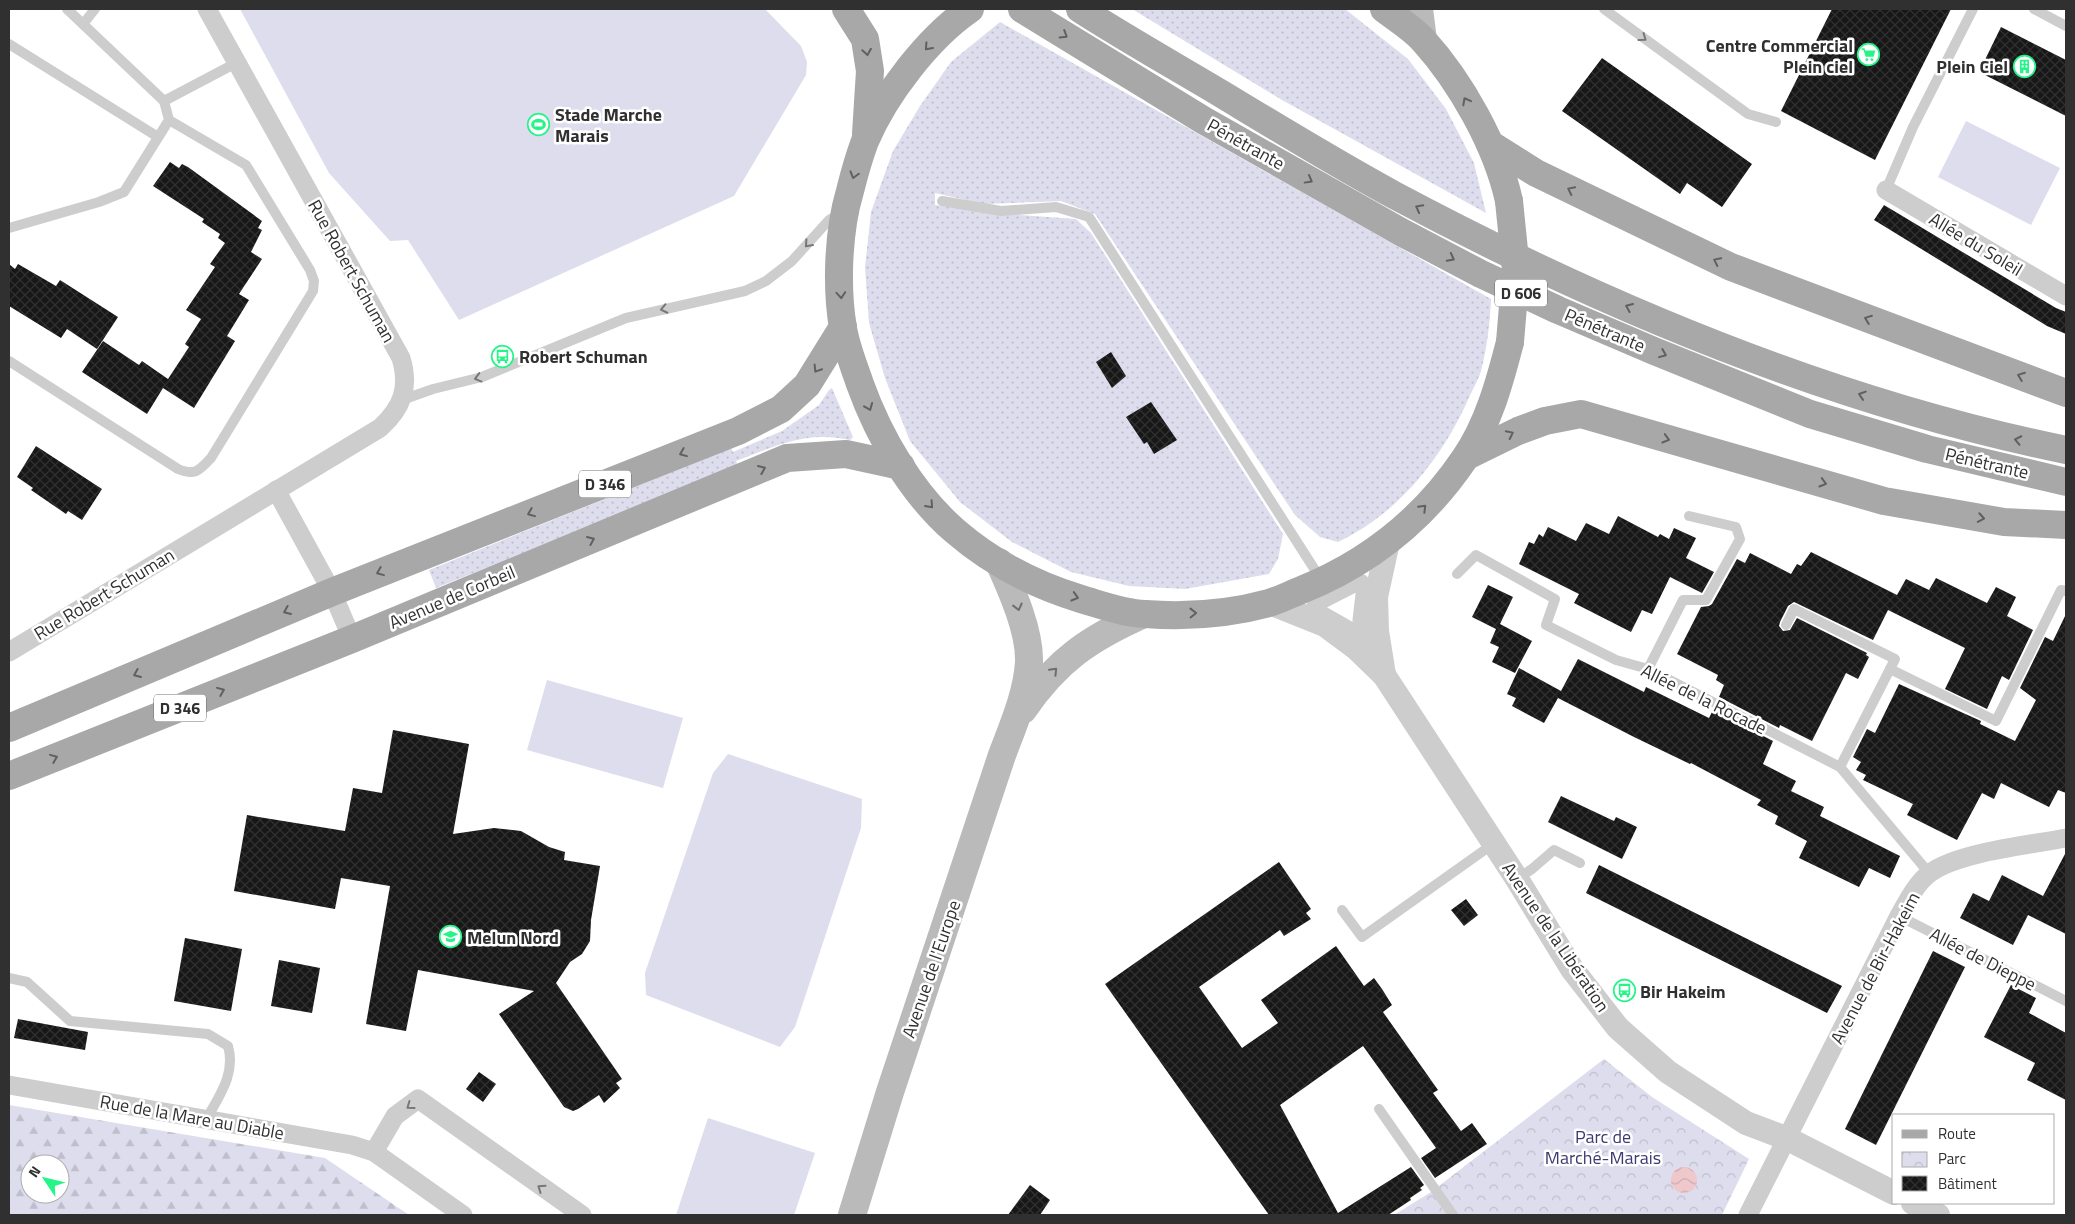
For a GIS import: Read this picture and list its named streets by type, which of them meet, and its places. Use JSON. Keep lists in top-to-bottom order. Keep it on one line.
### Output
{"streets":{"main road":["Pénétrante","D 606","D 346","Avenue de Corbeil","Avenue de l'Europe"],"street":["Allée du Soleil","Rue Robert Schuman","Avenue de la Libération","Avenue de Bir-Hakeim","Rue de la Mare au Diable"],"lane":["Allée de la Rocade","Allée de Dieppe"]},"crossings":[["Allée de la Rocade","Avenue de Bir-Hakeim"],["Avenue de la Libération","Avenue de Bir-Hakeim"],["Allée de Dieppe","Avenue de Bir-Hakeim"]],"parks":["Parc de Marché-Marais"],"places":{"supermarket":["Centre Commercial Plein ciel"],"building":["Plein Ciel"],"sports":["Stade Marche Marais"],"bus stop":["Robert Schuman","Bir Hakeim"],"school or university":["Melun Nord"]},"legend":["Route","Parc","Bâtiment"],"north":"top left"}
